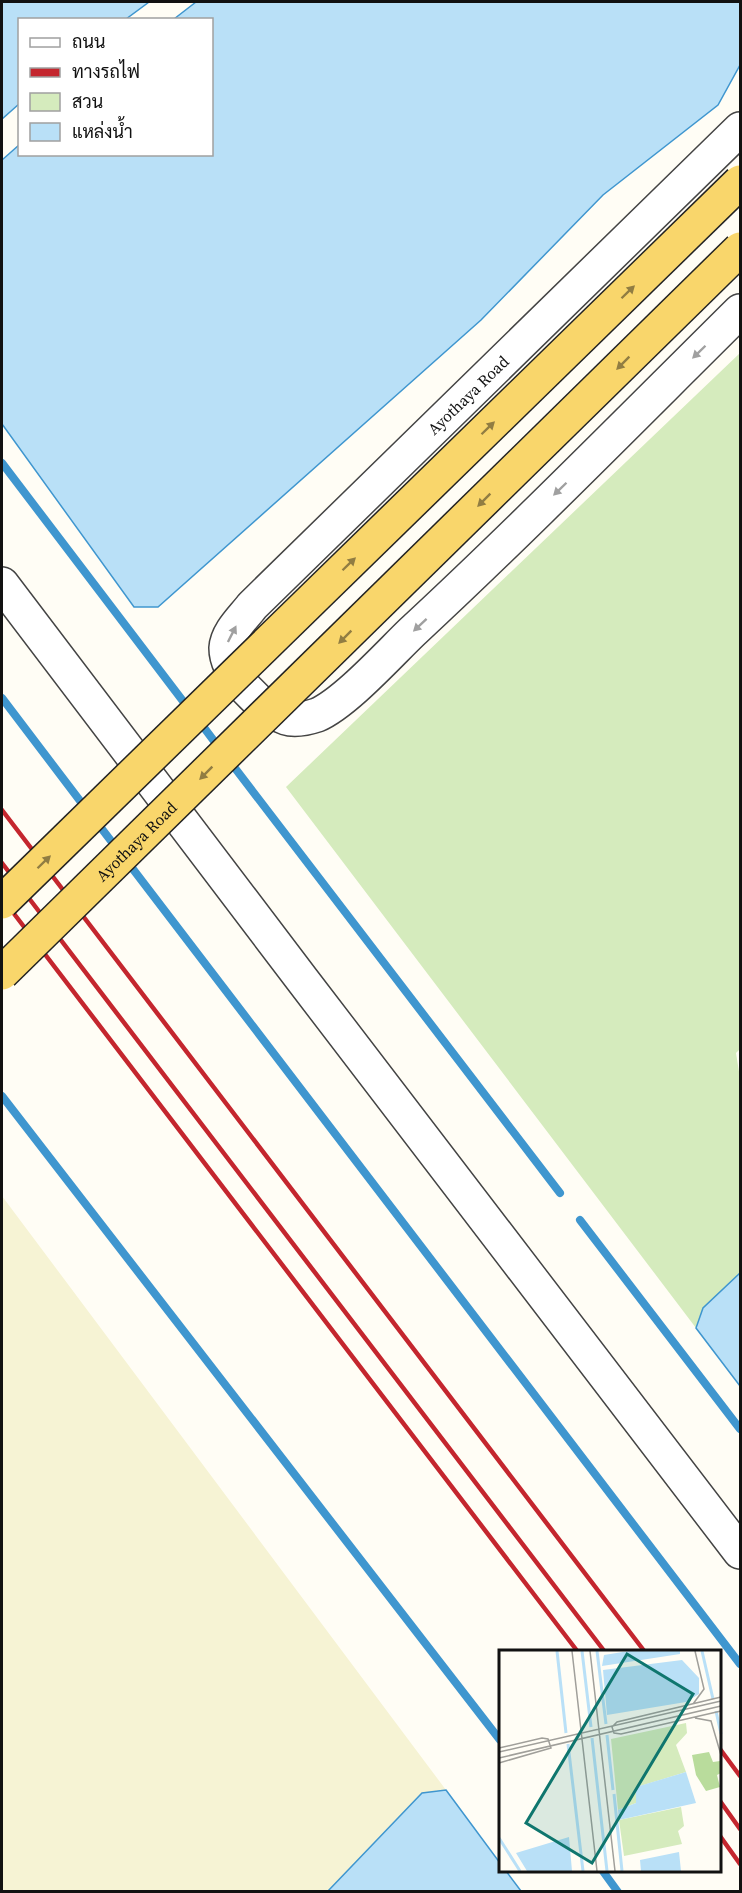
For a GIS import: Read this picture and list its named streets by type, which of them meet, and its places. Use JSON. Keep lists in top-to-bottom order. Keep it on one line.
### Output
{"streets":{"main road":["Ayothaya Road"]},"legend":["ถนน","ทางรถไฟ","สวน","แหล่งน้ำ"]}
